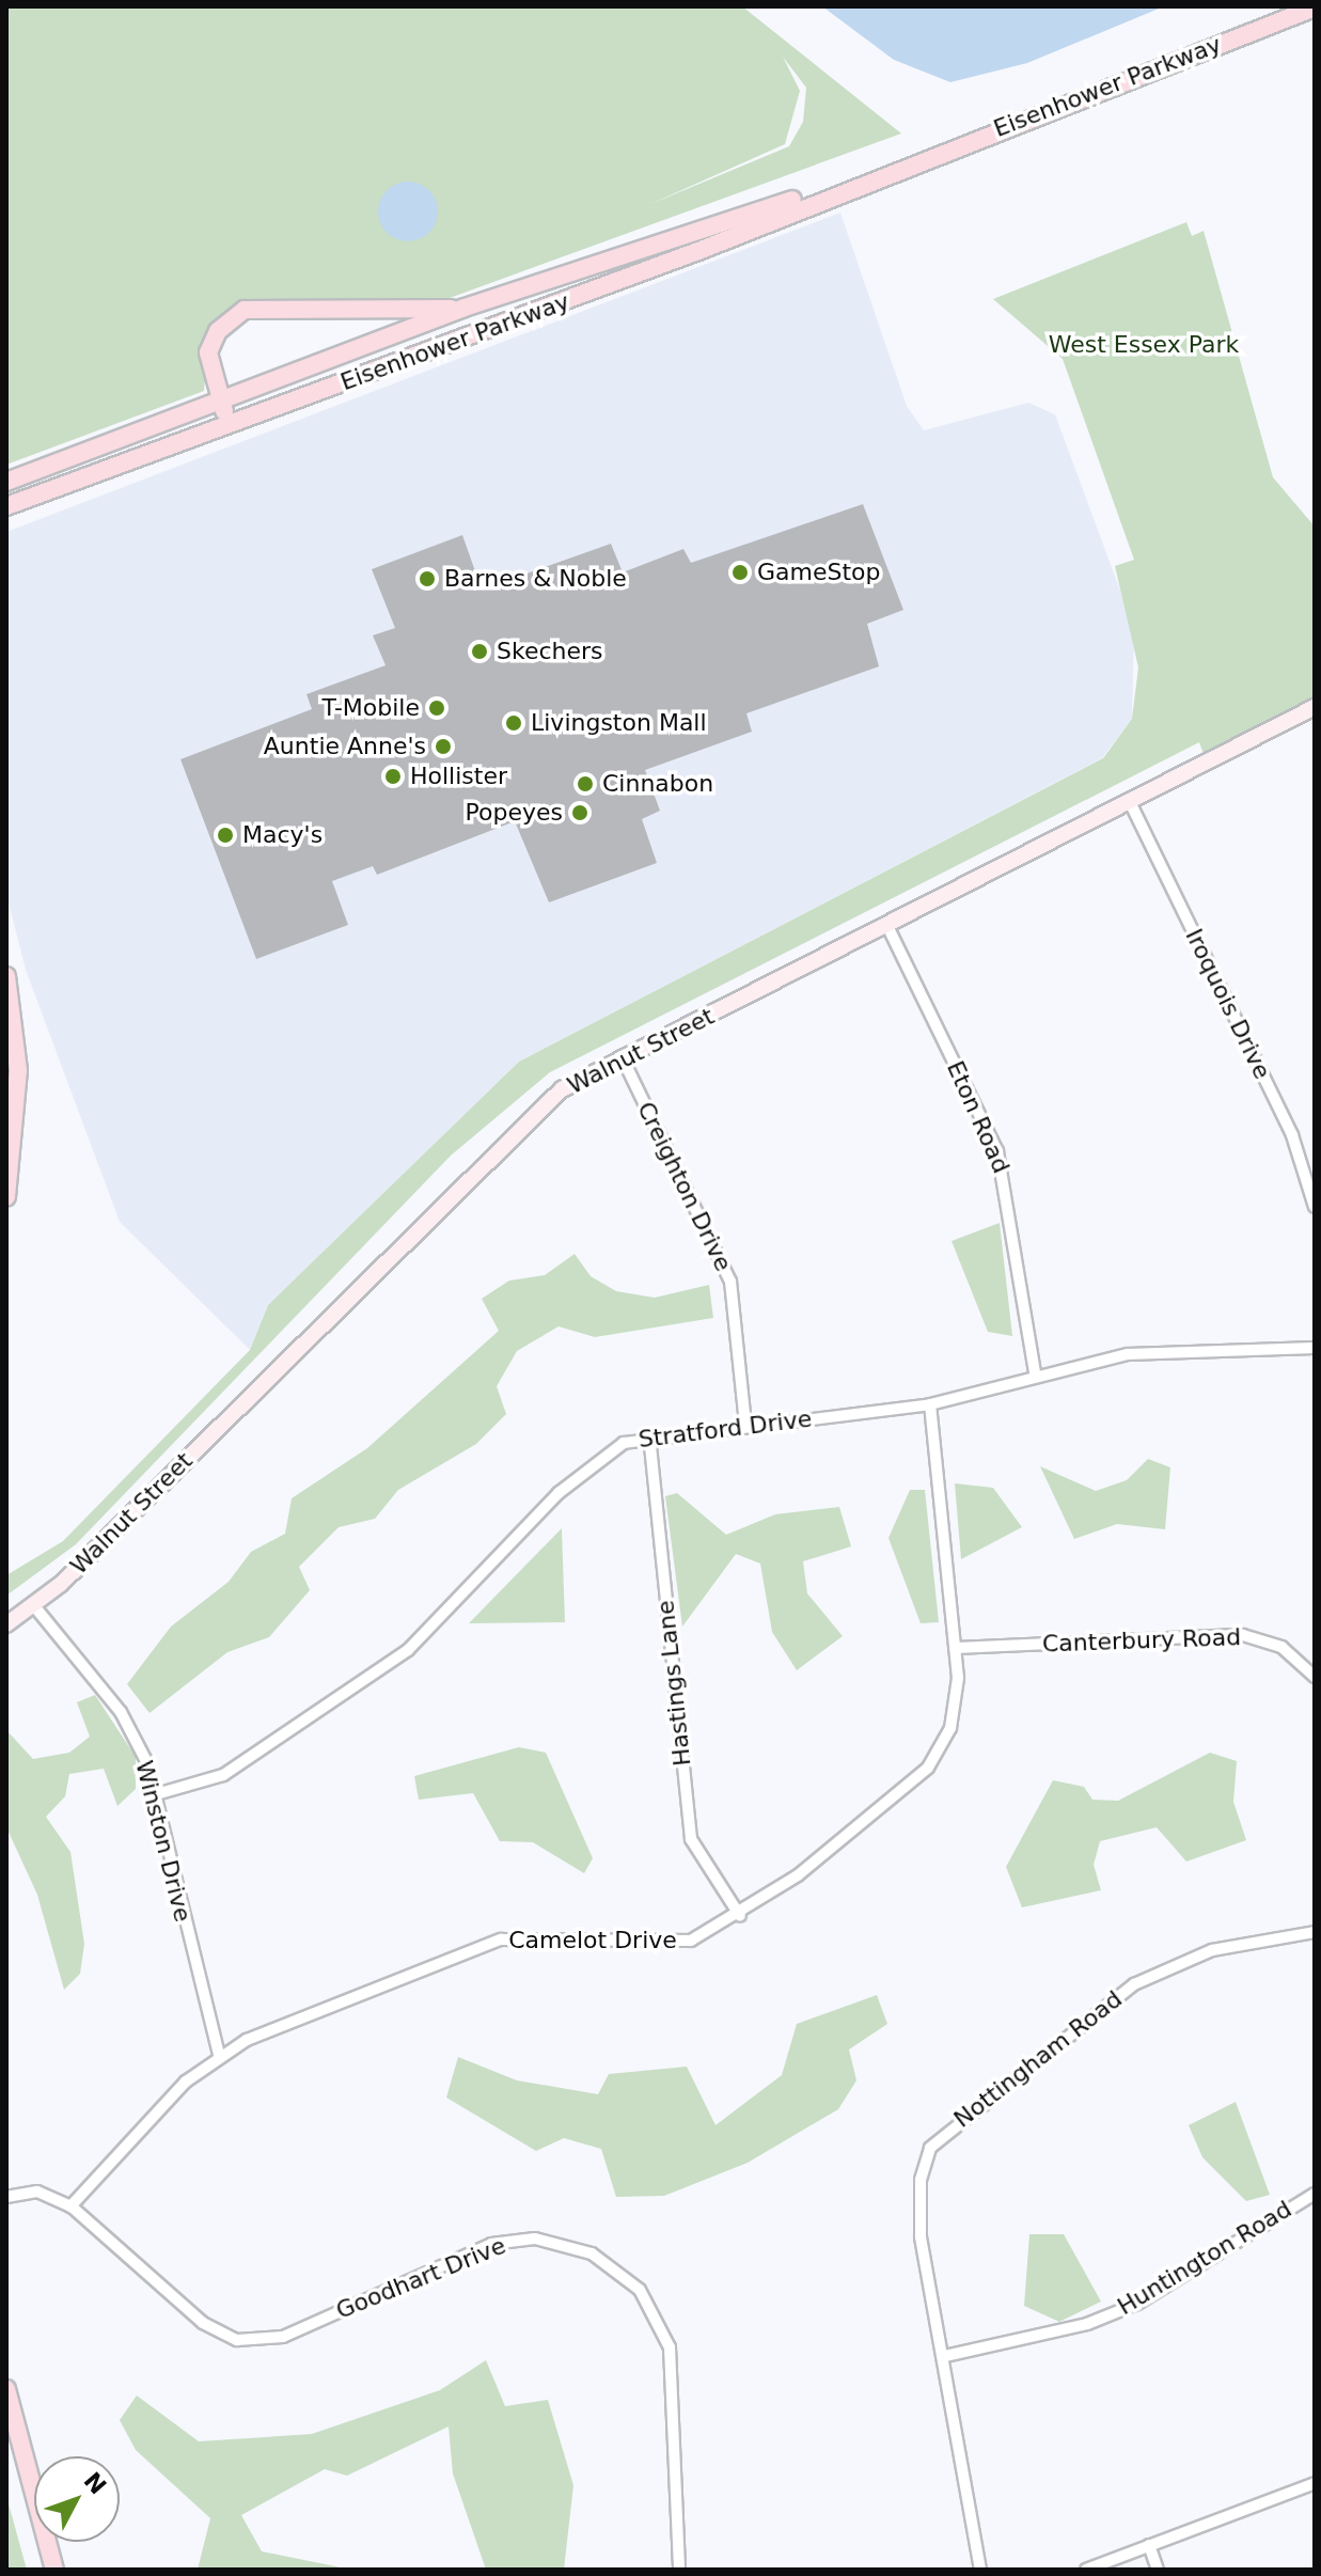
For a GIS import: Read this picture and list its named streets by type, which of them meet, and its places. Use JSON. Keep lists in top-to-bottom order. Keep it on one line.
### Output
{"streets":{"main road":["Eisenhower Parkway"],"street":["Iroquois Drive","Walnut Street","Eton Road","Creighton Drive","Stratford Drive","Canterbury Road","Hastings Lane","Winston Drive","Camelot Drive","Nottingham Road","Huntington Road","Goodhart Drive"]},"crossings":[["Iroquois Drive","Walnut Street"],["Walnut Street","Eton Road"],["Walnut Street","Creighton Drive"],["Walnut Street","Winston Drive"],["Eton Road","Stratford Drive"],["Creighton Drive","Stratford Drive"],["Stratford Drive","Hastings Lane"],["Stratford Drive","Winston Drive"],["Stratford Drive","Camelot Drive"],["Canterbury Road","Camelot Drive"],["Hastings Lane","Camelot Drive"],["Winston Drive","Camelot Drive"],["Camelot Drive","Goodhart Drive"],["Nottingham Road","Huntington Road"]],"parks":["West Essex Park"],"places":["GameStop","Barnes & Noble","Skechers","T-Mobile","Livingston Mall","Auntie Anne's","Hollister","Cinnabon","Popeyes","Macy's"],"north":"top right"}
